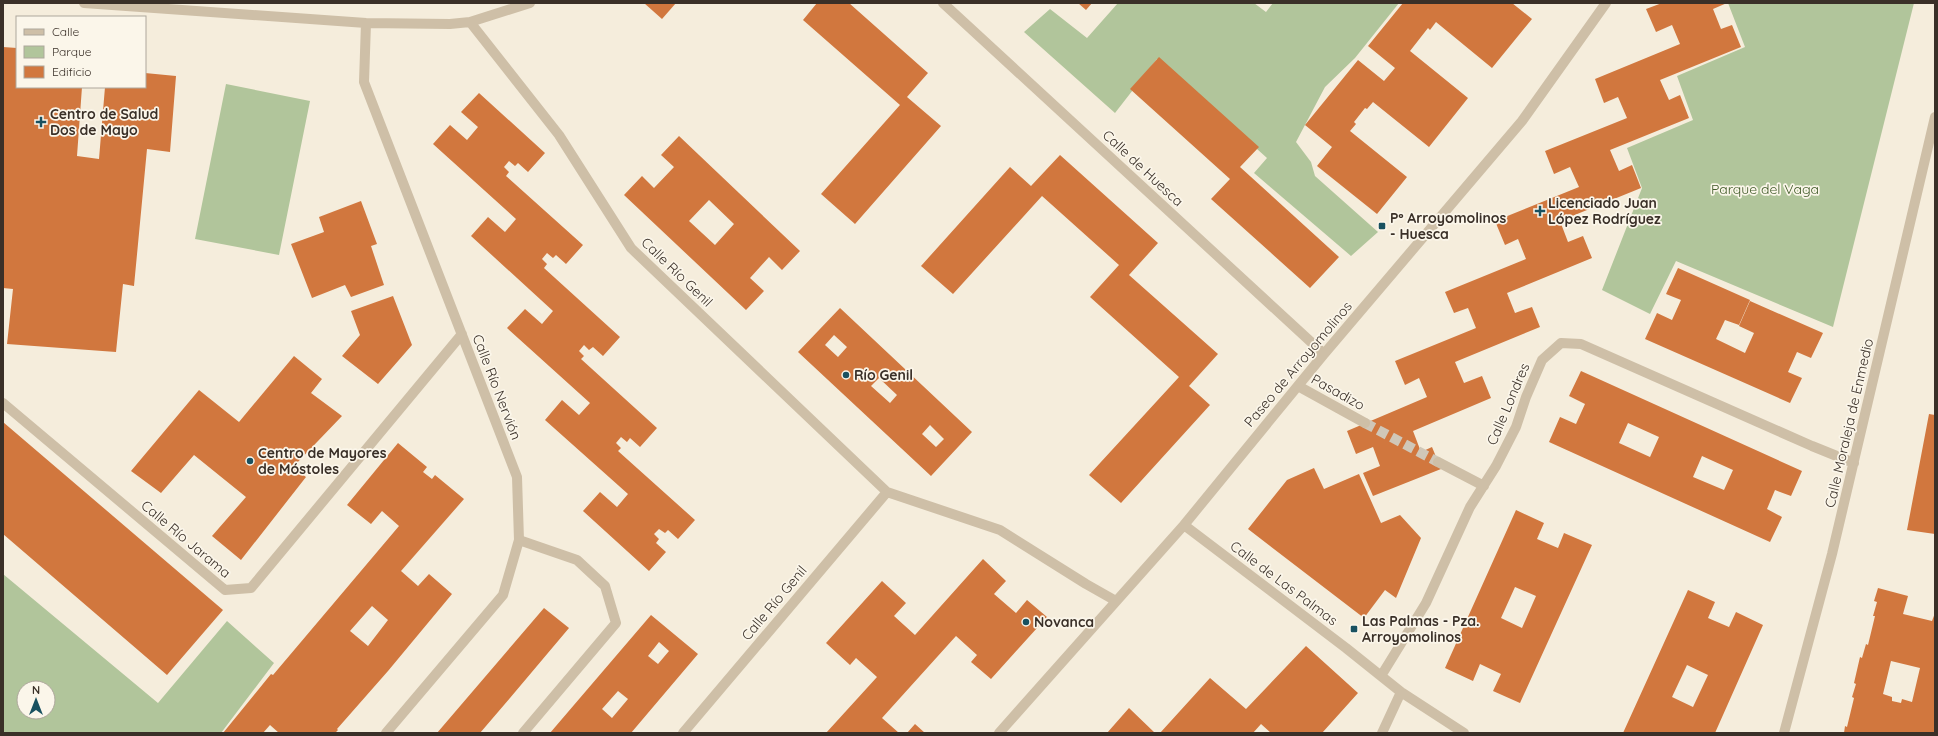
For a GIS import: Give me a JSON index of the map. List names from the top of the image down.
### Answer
{
  "streets": {
    "street": [
      "Calle de Huesca",
      "Calle Río Genil",
      "Paseo de Arroyomolinos",
      "Calle Río Nervión",
      "Pasadizo",
      "Calle Londres",
      "Calle Moraleja de Enmedio",
      "Calle Río Jarama",
      "Calle de Las Palmas"
    ]
  },
  "crossings": [
    ["Calle de Huesca", "Paseo de Arroyomolinos"],
    ["Calle Río Genil", "Paseo de Arroyomolinos"],
    ["Paseo de Arroyomolinos", "Pasadizo"],
    ["Paseo de Arroyomolinos", "Calle de Las Palmas"],
    ["Calle Río Nervión", "Calle Río Jarama"],
    ["Calle Londres", "Calle Moraleja de Enmedio"],
    ["Calle Londres", "Calle de Las Palmas"]
  ],
  "parks": ["Parque del Vaga"],
  "places": {
    "health": ["Centro de Salud Dos de Mayo", "Licenciado Juan López Rodríguez"],
    "transit": ["Pº Arroyomolinos - Huesca", "Las Palmas - Pza. Arroyomolinos"],
    "other": ["Río Genil", "Centro de Mayores de Móstoles", "Novanca"]
  },
  "legend": ["Calle", "Parque", "Edificio"],
  "north": "top"
}
